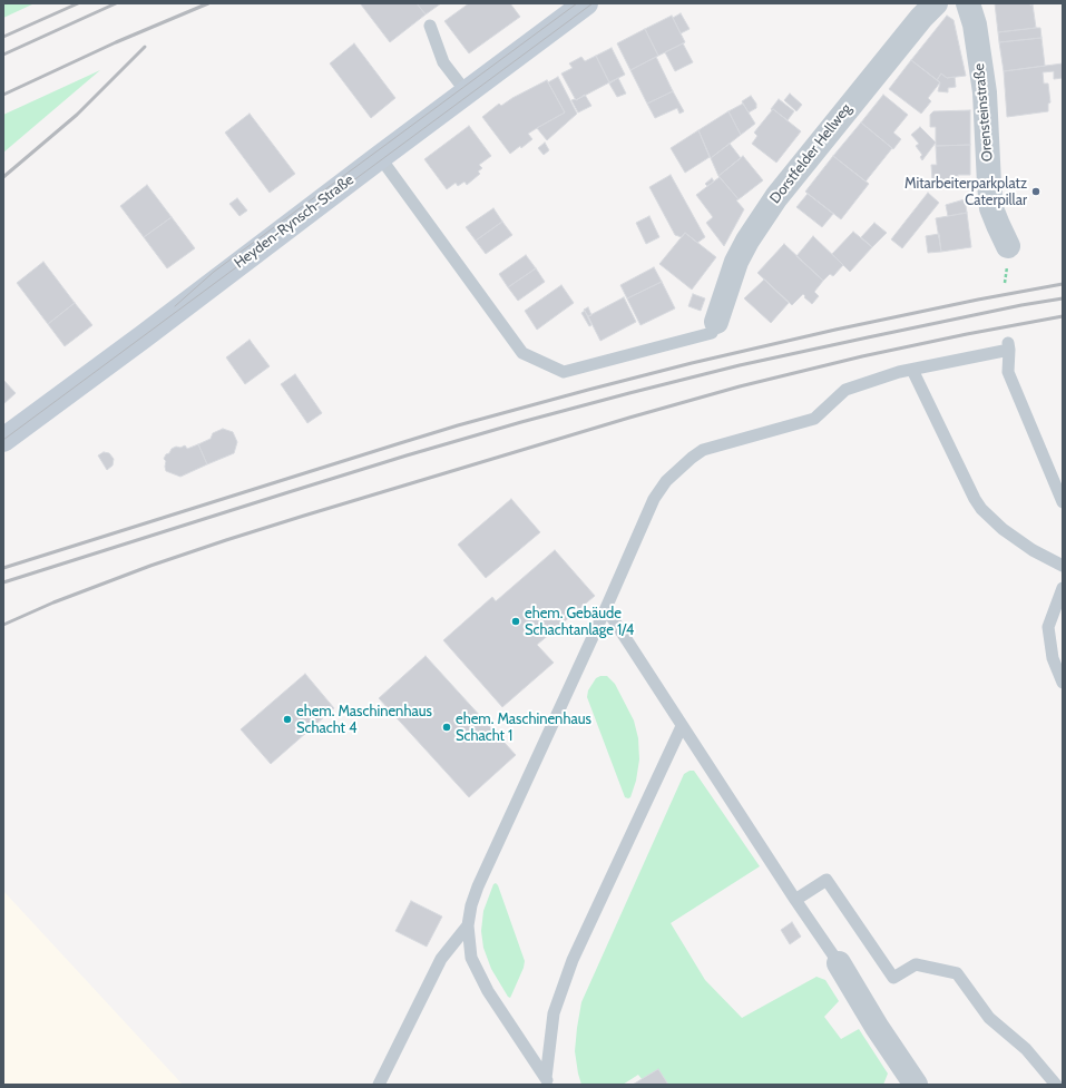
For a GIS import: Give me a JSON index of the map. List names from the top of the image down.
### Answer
{
  "streets": {
    "main road": ["Heyden-Rynsch-Straße"],
    "street": ["Orensteinstraße", "Dorstfelder Hellweg"]
  },
  "places": [
    "Mitarbeiterparkplatz Caterpillar",
    "ehem. Gebäude Schachtanlage 1/4",
    "ehem. Maschinenhaus Schacht 4",
    "ehem. Maschinenhaus Schacht 1"
  ]
}
